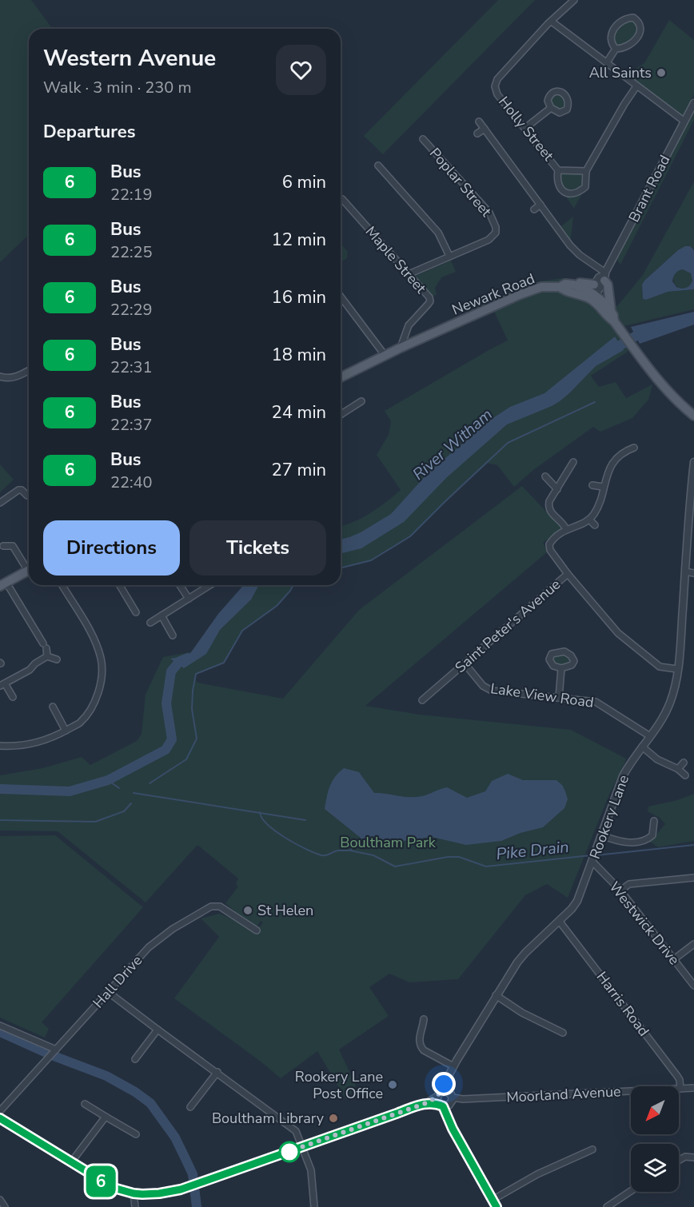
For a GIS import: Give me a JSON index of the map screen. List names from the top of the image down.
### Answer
{
  "streets": {
    "main road": ["Newark Road"],
    "street": [
      "Holly Street",
      "Poplar Street",
      "Brant Road",
      "Maple Street",
      "Saint Peter's Avenue",
      "Lake View Road",
      "Rookery Lane",
      "Westwick Drive",
      "Hall Drive",
      "Harris Road",
      "Moorland Avenue"
    ]
  },
  "crossings": [
    ["Maple Street", "Newark Road"],
    ["Saint Peter's Avenue", "Lake View Road"],
    ["Saint Peter's Avenue", "Rookery Lane"],
    ["Lake View Road", "Rookery Lane"],
    ["Rookery Lane", "Westwick Drive"],
    ["Rookery Lane", "Harris Road"],
    ["Harris Road", "Moorland Avenue"]
  ],
  "water": ["River Witham", "Pike Drain"],
  "parks": ["Boultham Park"],
  "places": [
    "All Saints",
    "St Helen",
    "Rookery Lane Post Office",
    "Boultham Library"
  ],
  "lines": ["bus line 6"],
  "north": "bottom left",
  "page": {
    "on_map": "6",
    "heading": [
      ["Western Avenue", "Walk · 3 min · 230 m"],
      "Departures"
    ],
    "list": [
      {
        "mark": "6",
        "name": "Bus",
        "note": "22:19",
        "value": "6 min"
      },
      {
        "mark": "6",
        "name": "Bus",
        "note": "22:25",
        "value": "12 min"
      },
      {
        "mark": "6",
        "name": "Bus",
        "note": "22:29",
        "value": "16 min"
      },
      {
        "mark": "6",
        "name": "Bus",
        "note": "22:31",
        "value": "18 min"
      },
      {
        "mark": "6",
        "name": "Bus",
        "note": "22:37",
        "value": "24 min"
      },
      {
        "mark": "6",
        "name": "Bus",
        "note": "22:40",
        "value": "27 min"
      }
    ],
    "buttons": ["Directions", "Tickets"]
  }
}
